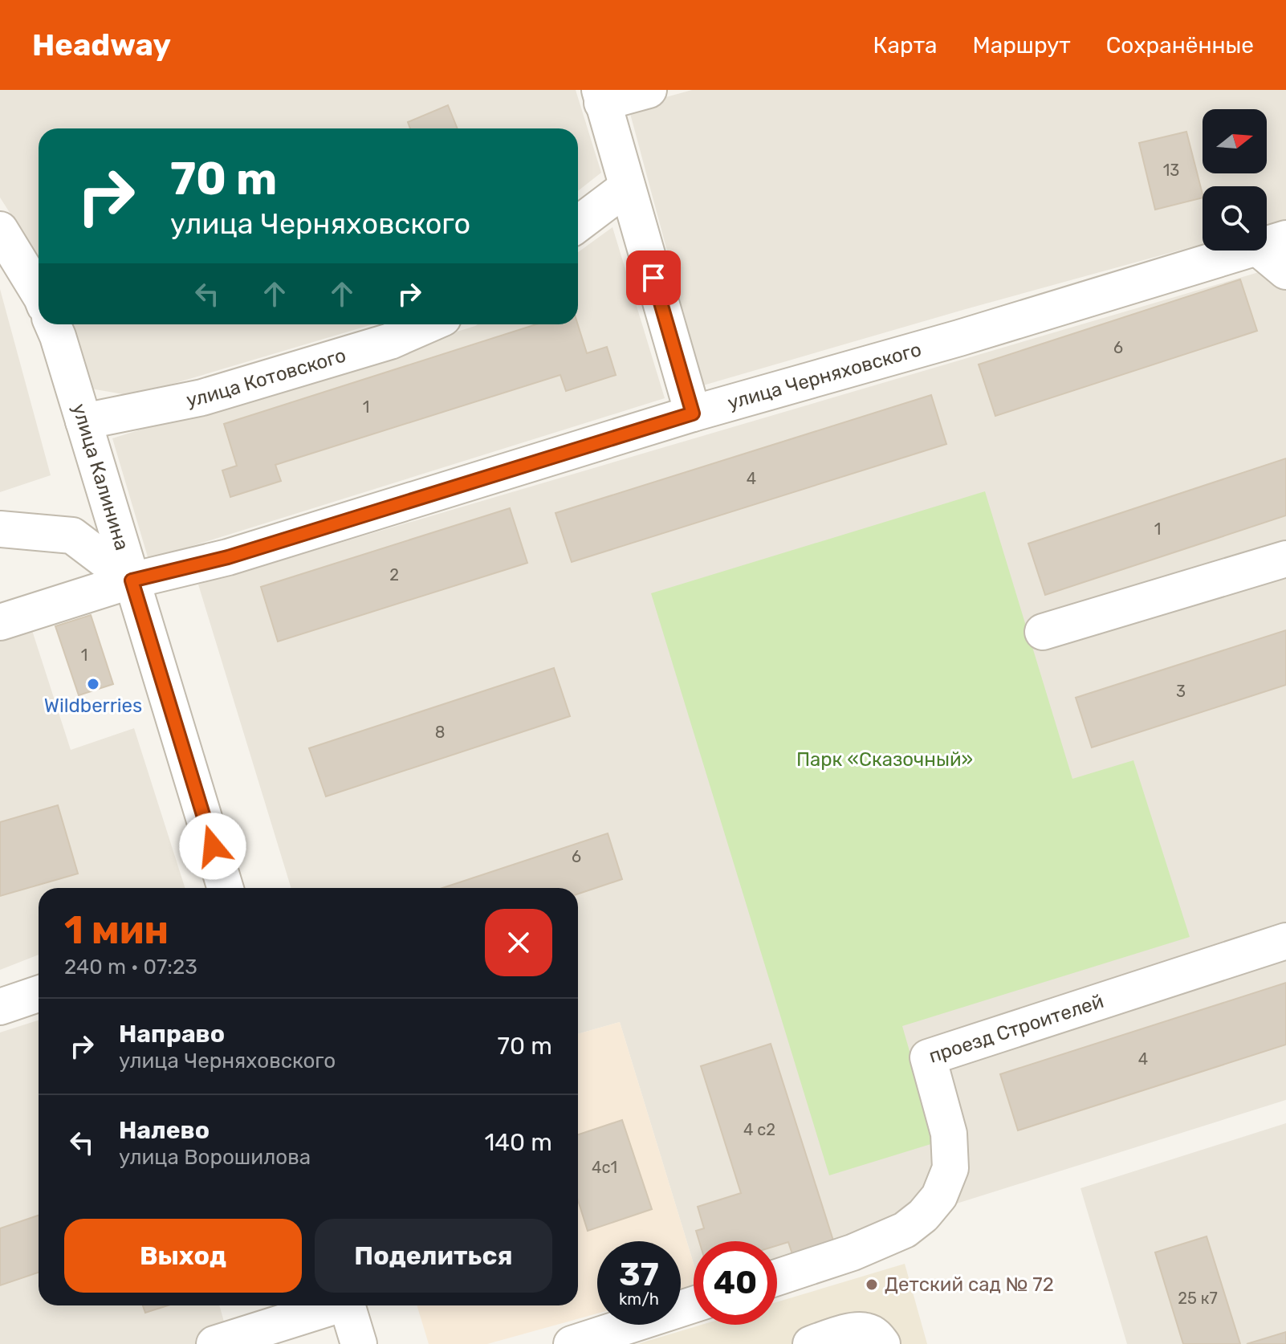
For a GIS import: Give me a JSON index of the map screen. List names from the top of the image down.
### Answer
{
  "streets": {
    "street": [
      "улица Черняховского",
      "улица Котовского",
      "улица Калинина",
      "проезд Строителей"
    ]
  },
  "crossings": [
    ["улица Черняховского", "улица Калинина"],
    ["улица Котовского", "улица Калинина"]
  ],
  "parks": ["Парк «Сказочный»"],
  "places": ["Wildberries", "Детский сад № 72"],
  "house_numbers": [
    "13",
    "6",
    "1",
    "4",
    "1",
    "2",
    "1",
    "3",
    "8",
    "6",
    "4",
    "4 с2",
    "4с1",
    "25 к7"
  ],
  "north": "right",
  "page": {
    "header": "Headway",
    "nav": ["Карта", "Маршрут", "Сохранённые"],
    "turn": ["70 m", "улица Черняховского"],
    "heading": ["1 мин", "240 m · 07:23"],
    "list": [
      {
        "name": "Направо",
        "note": "улица Черняховского",
        "value": "70 m"
      },
      {
        "name": "Налево",
        "note": "улица Ворошилова",
        "value": "140 m"
      }
    ],
    "buttons": ["Выход", "Поделиться"],
    "speed": "37 km/h",
    "limit": "40"
  }
}
